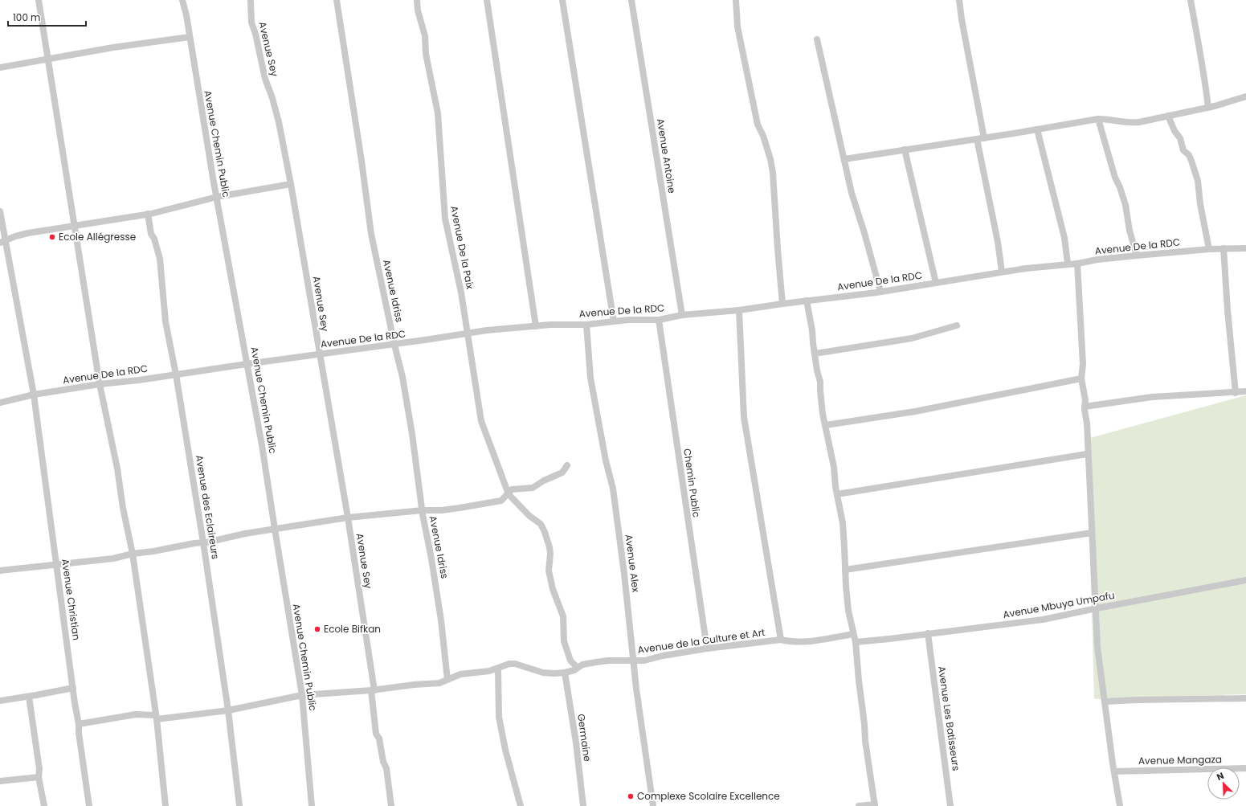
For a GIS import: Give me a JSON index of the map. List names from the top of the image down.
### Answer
{
  "streets": {
    "street": [
      "Avenue Sey",
      "Avenue Chemin Public",
      "Avenue Antoine",
      "Avenue De la RDC",
      "Avenue De la Paix",
      "Avenue Idriss",
      "Chemin Public",
      "Avenue des Eclaireurs",
      "Avenue Alex",
      "Avenue Christian",
      "Avenue Mbuya Umpafu",
      "Avenue de la Culture et Art",
      "Avenue Les Batisseurs",
      "Germaine",
      "Avenue Mangaza"
    ]
  },
  "crossings": [
    ["Avenue Sey", "Avenue De la RDC"],
    ["Avenue Sey", "Avenue de la Culture et Art"],
    ["Avenue Chemin Public", "Avenue De la RDC"],
    ["Avenue Chemin Public", "Avenue de la Culture et Art"],
    ["Avenue Antoine", "Avenue De la RDC"],
    ["Avenue De la RDC", "Avenue De la Paix"],
    ["Avenue De la RDC", "Avenue Idriss"],
    ["Avenue De la RDC", "Chemin Public"],
    ["Avenue De la RDC", "Avenue des Eclaireurs"],
    ["Avenue De la RDC", "Avenue Alex"],
    ["Avenue De la RDC", "Avenue Christian"],
    ["Avenue Idriss", "Avenue de la Culture et Art"],
    ["Chemin Public", "Avenue de la Culture et Art"],
    ["Avenue des Eclaireurs", "Avenue de la Culture et Art"],
    ["Avenue Alex", "Avenue de la Culture et Art"],
    ["Avenue Christian", "Avenue de la Culture et Art"],
    ["Avenue Mbuya Umpafu", "Avenue Les Batisseurs"],
    ["Avenue de la Culture et Art", "Germaine"]
  ],
  "places": ["Ecole Allégresse", "Ecole Bifkan", "Complexe Scolaire Excellence"],
  "scale_bar": "100 m",
  "north": "top left"
}
